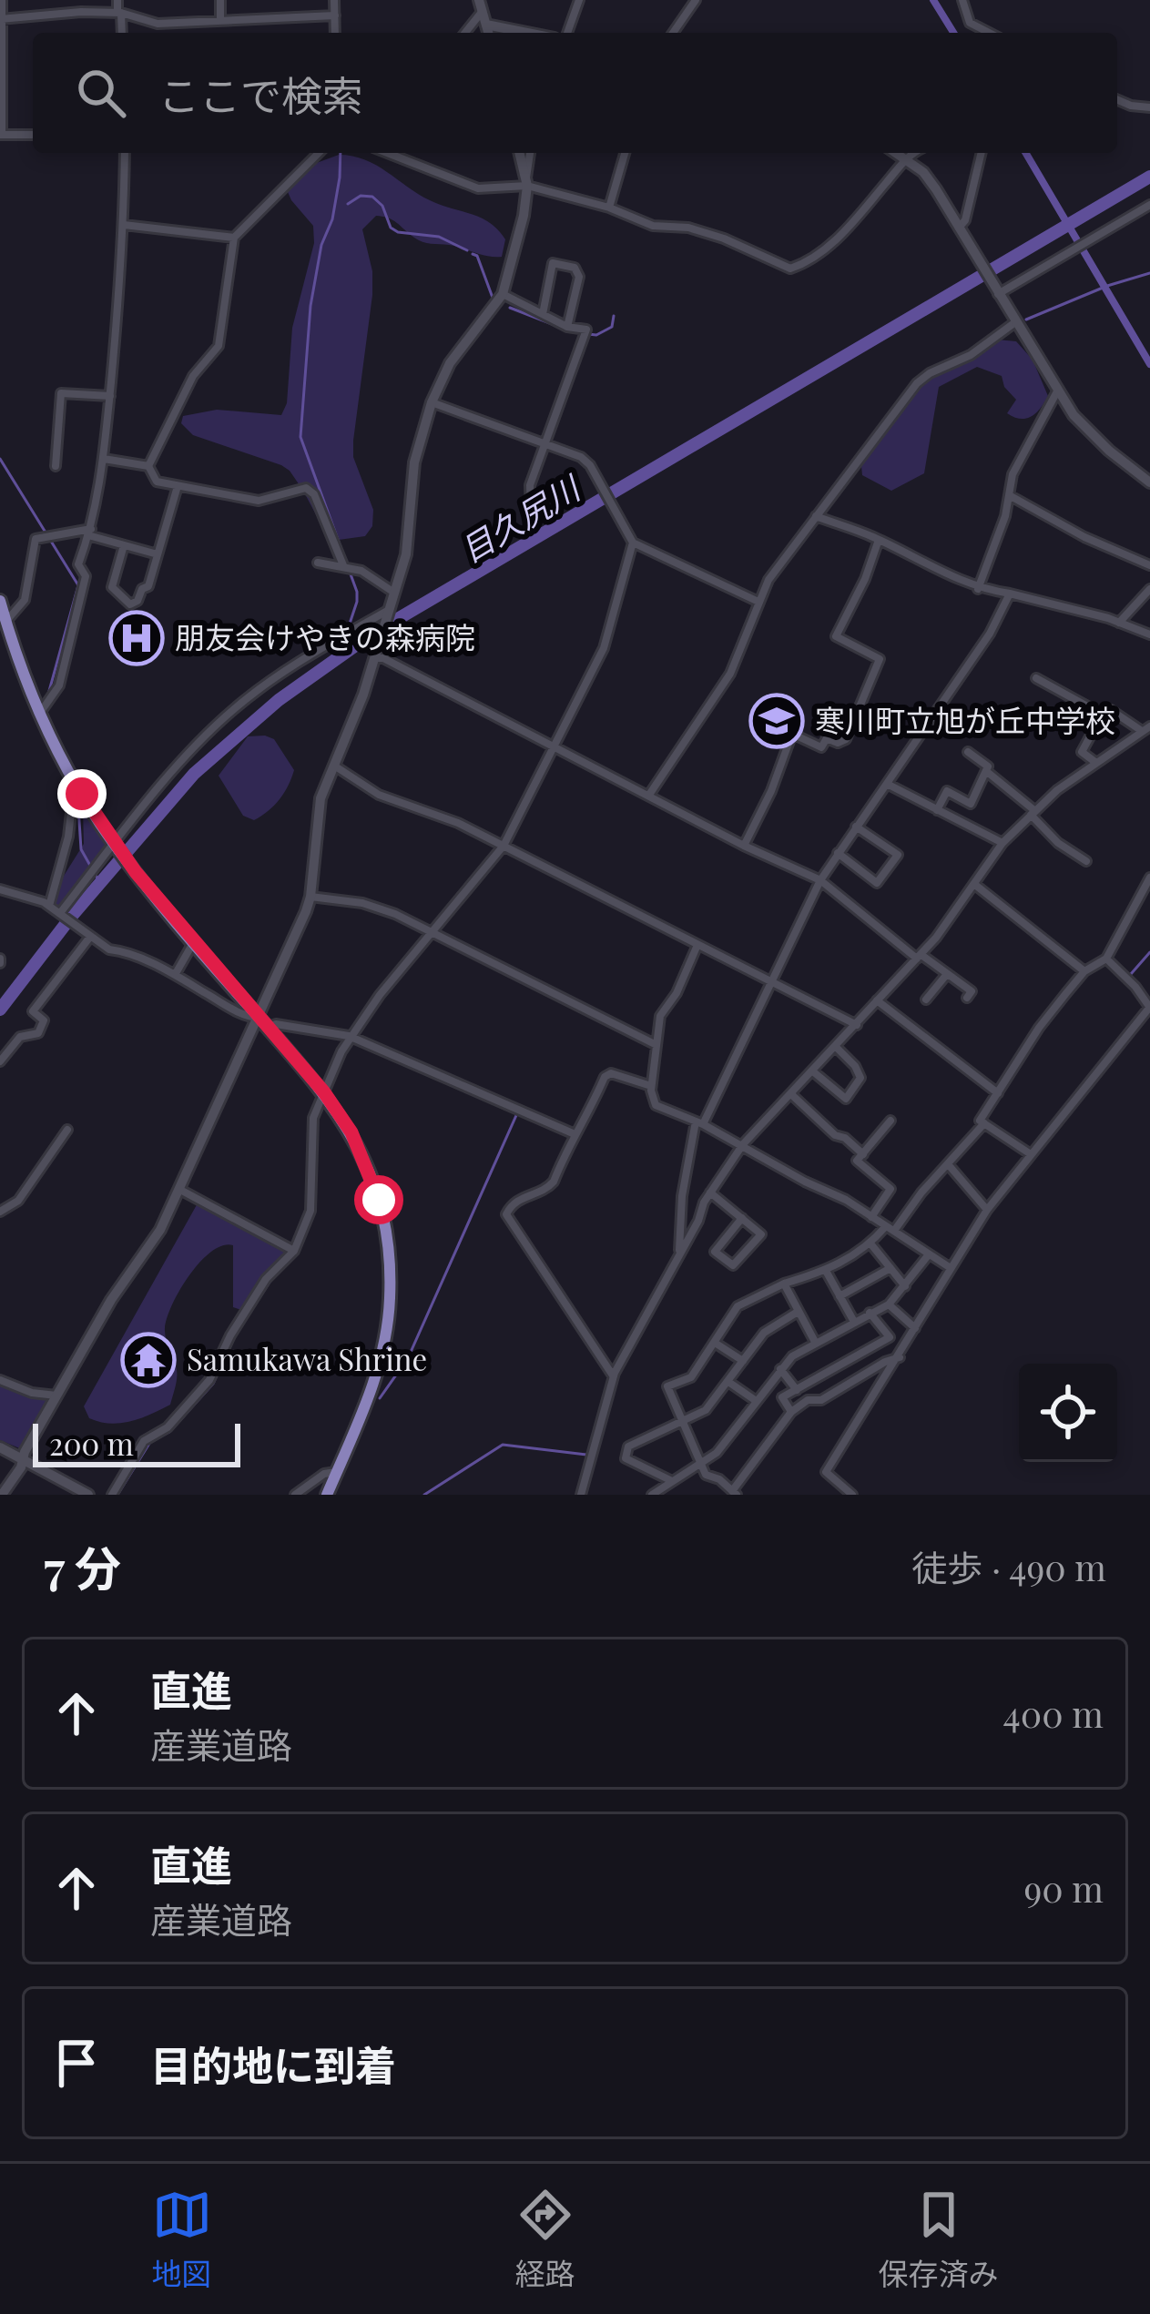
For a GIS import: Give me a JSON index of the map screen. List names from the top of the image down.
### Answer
{
  "water": ["目久尻川"],
  "places": {
    "hospital": ["朋友会けやきの森病院"],
    "school or university": ["寒川町立旭が丘中学校"],
    "temple": ["Samukawa Shrine"]
  },
  "scale_bar": "200 m",
  "page": {
    "search": "ここで検索",
    "scale": "200 m",
    "heading": ["7 分", "徒歩 · 490 m"],
    "list": [
      ["直進", "産業道路", "400 m"],
      ["直進", "産業道路", "90 m"],
      "目的地に到着"
    ],
    "nav": ["地図", "経路", "保存済み"]
  }
}
